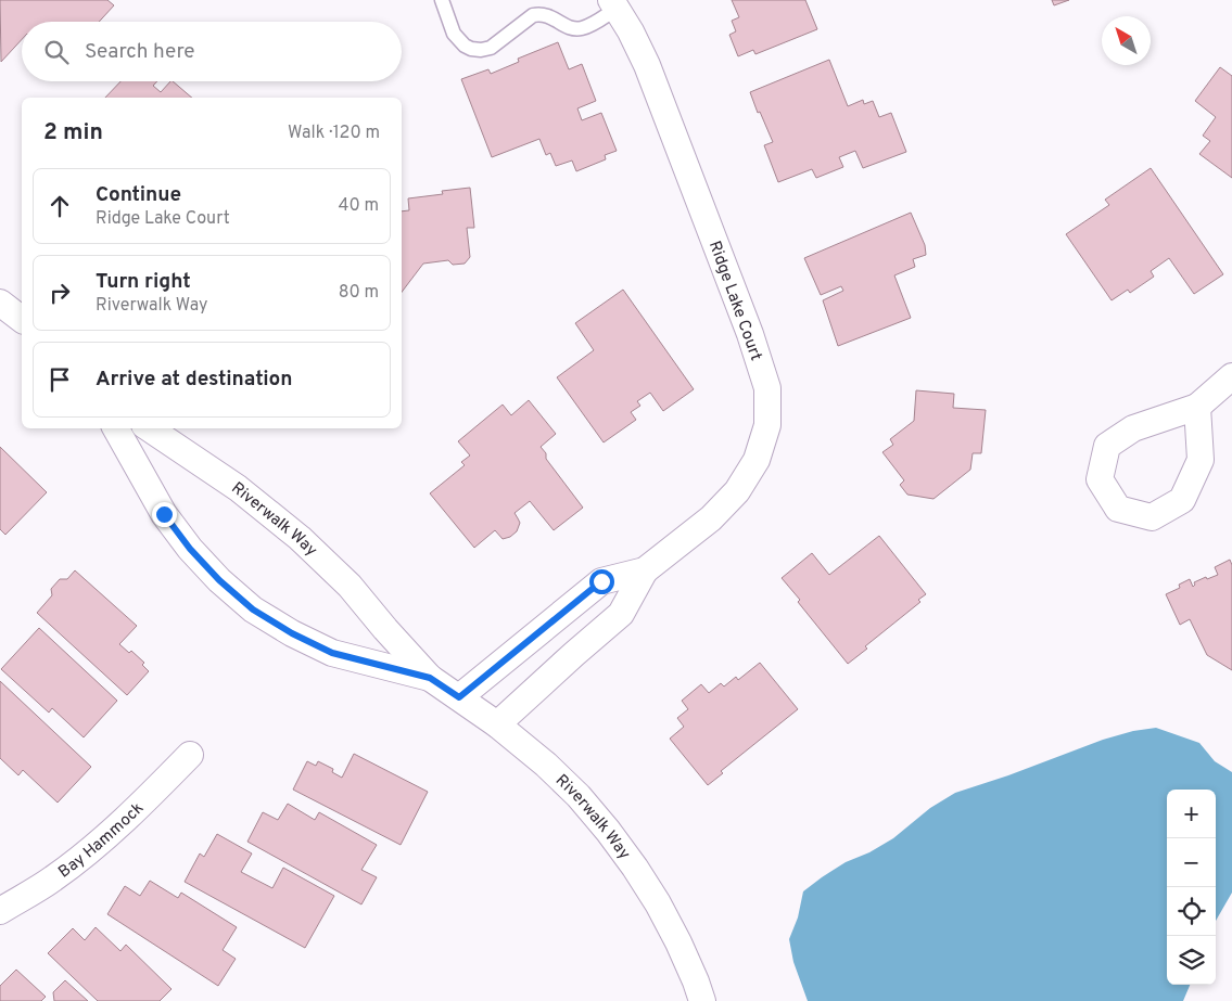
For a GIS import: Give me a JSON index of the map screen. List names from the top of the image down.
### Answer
{
  "streets": {
    "street": ["Ridge Lake Court", "Riverwalk Way", "Bay Hammock"]
  },
  "crossings": [
    ["Ridge Lake Court", "Riverwalk Way"]
  ],
  "north": "top left",
  "page": {
    "search": "Search here",
    "heading": ["2 min", "Walk · 120 m"],
    "list": [
      ["Continue", "Ridge Lake Court", "40 m"],
      ["Turn right", "Riverwalk Way", "80 m"],
      "Arrive at destination"
    ],
    "map_buttons": ["+", "−"]
  }
}
